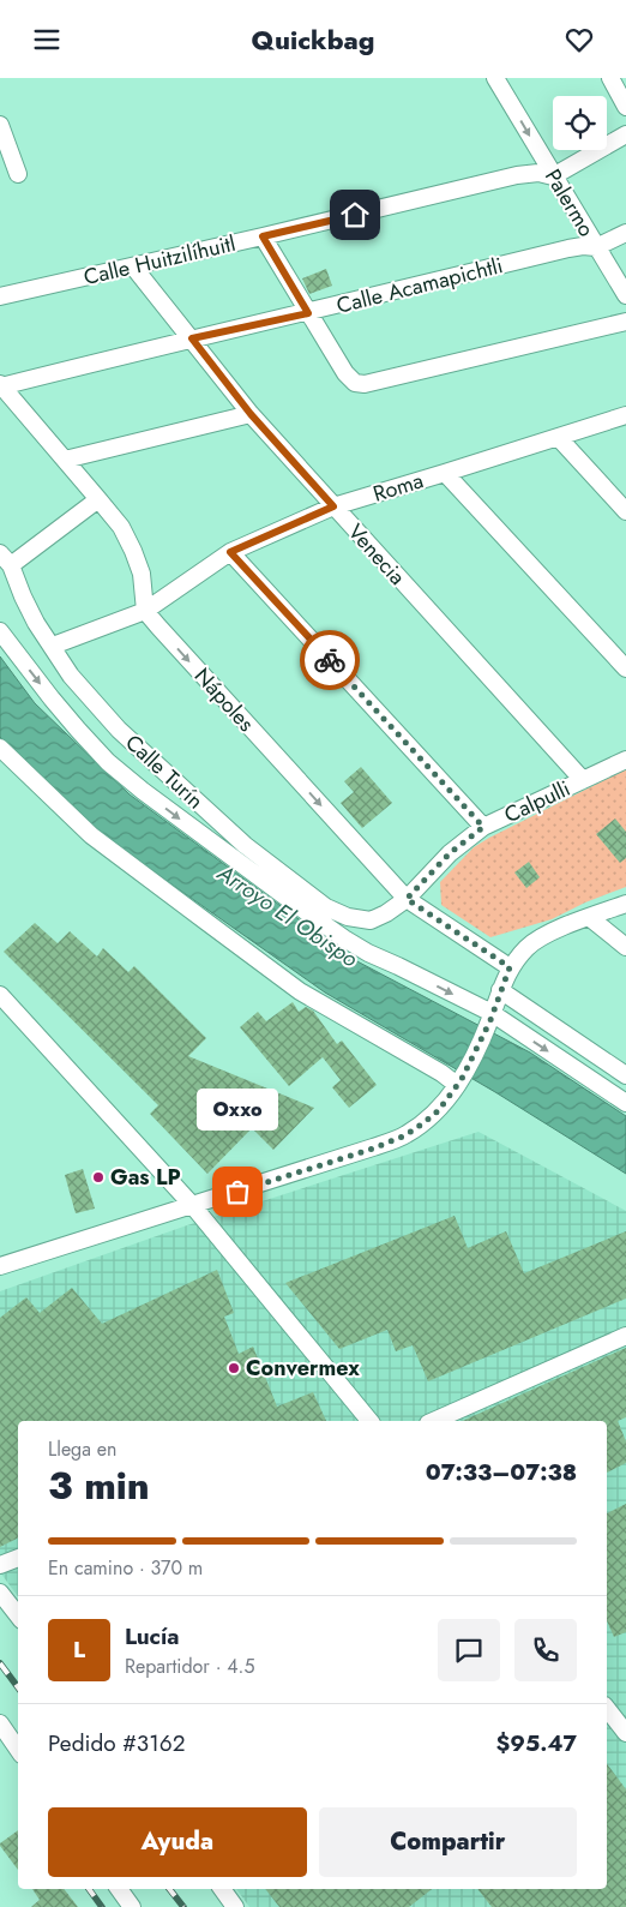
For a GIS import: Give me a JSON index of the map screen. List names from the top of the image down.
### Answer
{
  "streets": {
    "street": [
      "Palermo",
      "Calle Huitzilíhuitl",
      "Calle Acamapichtli",
      "Roma",
      "Venecia",
      "Nápoles",
      "Calle Turín",
      "Calpulli"
    ]
  },
  "crossings": [
    ["Palermo", "Calle Huitzilíhuitl"],
    ["Palermo", "Calle Acamapichtli"],
    ["Calle Huitzilíhuitl", "Venecia"],
    ["Calle Acamapichtli", "Venecia"],
    ["Roma", "Venecia"],
    ["Roma", "Nápoles"],
    ["Roma", "Calle Turín"],
    ["Venecia", "Calpulli"],
    ["Nápoles", "Calpulli"],
    ["Calle Turín", "Calpulli"]
  ],
  "one_way": ["Palermo"],
  "water": ["Arroyo El Obispo"],
  "places": ["Gas LP", "Oxxo", "Convermex"],
  "page": {
    "header": "Quickbag",
    "bubble": "Oxxo",
    "heading": ["3 min", "Llega en", "07:33–07:38"],
    "panel": [
      "Lucía",
      "Repartidor · 4.5",
      "Pedido #3162",
      "$95.47"
    ],
    "bar": "En camino · 370 m",
    "round": "L",
    "buttons": ["Ayuda", "Compartir"]
  }
}
